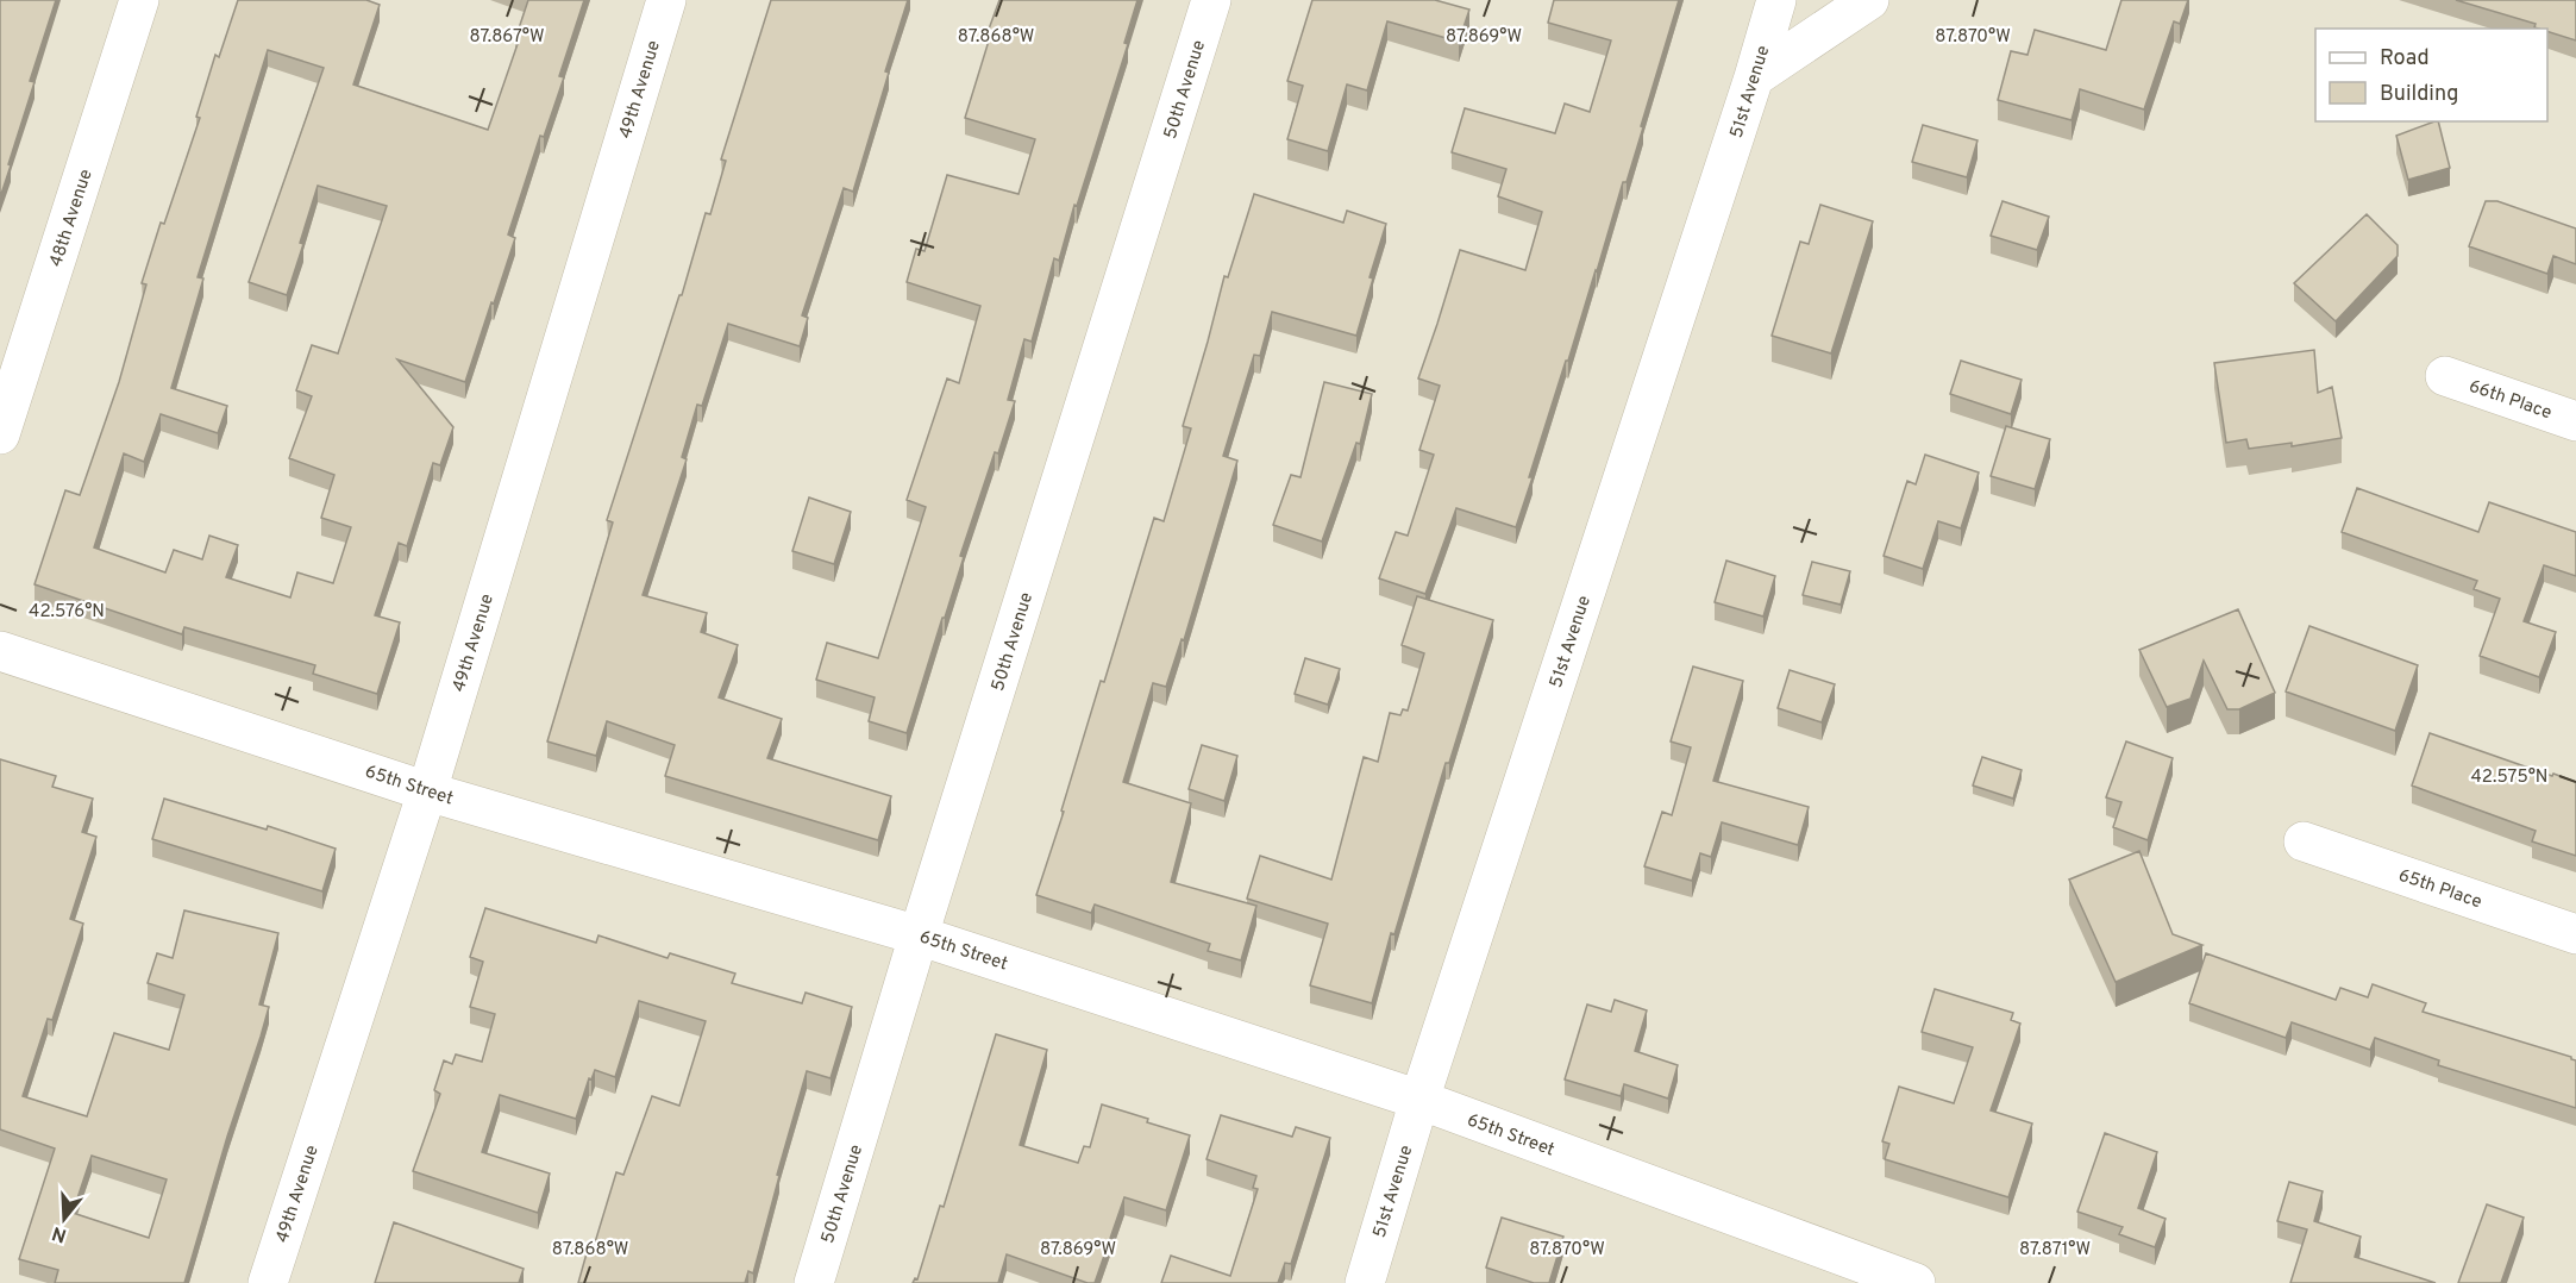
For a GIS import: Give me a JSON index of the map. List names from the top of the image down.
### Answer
{
  "streets": {
    "street": [
      "49th Avenue",
      "50th Avenue",
      "51st Avenue",
      "48th Avenue",
      "66th Place",
      "65th Street",
      "65th Place"
    ]
  },
  "crossings": [
    ["49th Avenue", "65th Street"],
    ["50th Avenue", "65th Street"],
    ["51st Avenue", "65th Street"]
  ],
  "legend": ["Road", "Building"],
  "north": "bottom",
  "coordinates": [
    "87.867°W",
    "87.868°W",
    "87.869°W",
    "87.870°W",
    "42.576°N",
    "42.575°N",
    "87.871°W"
  ]
}
